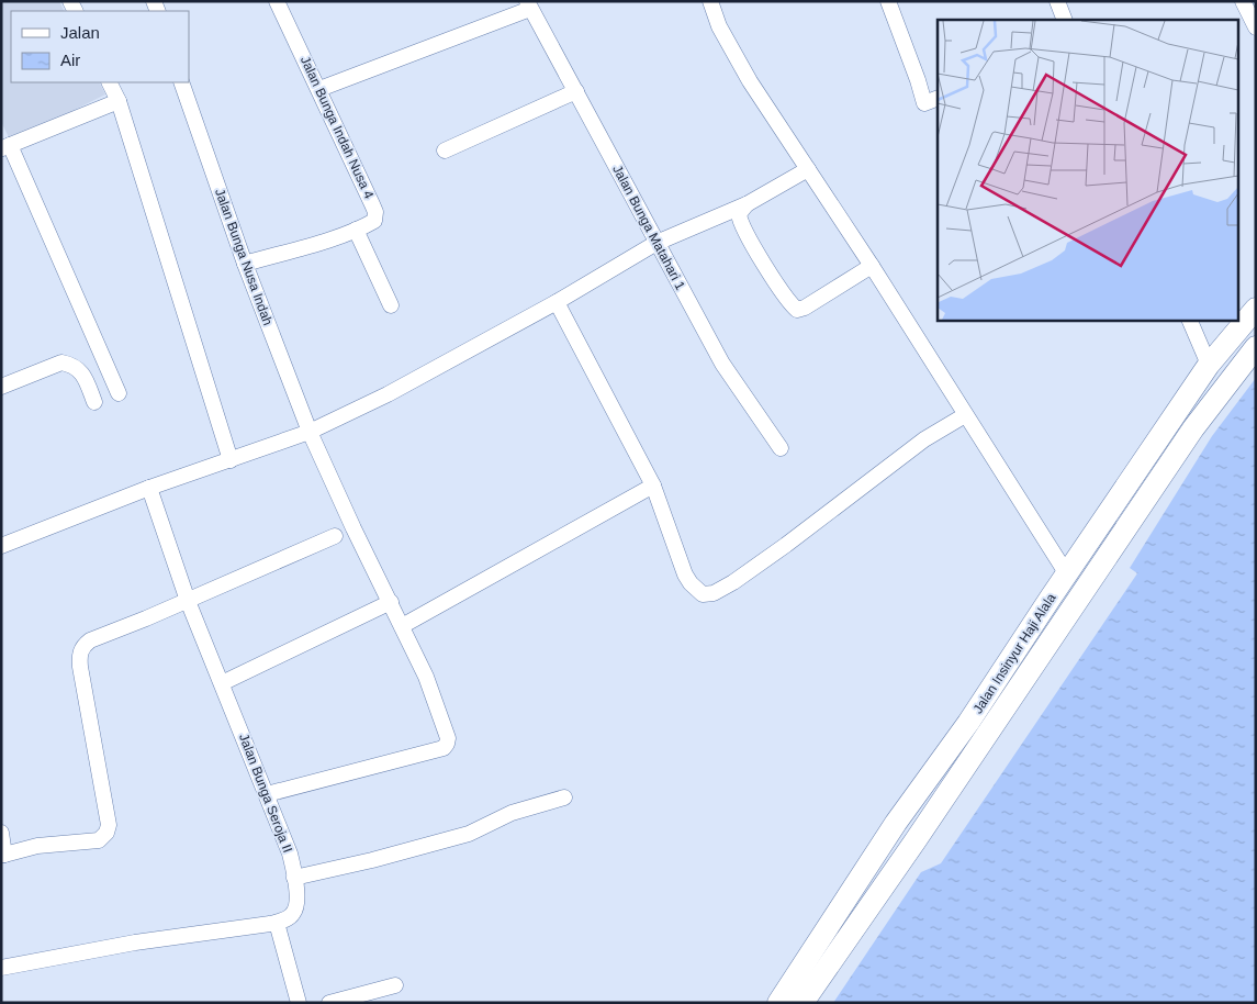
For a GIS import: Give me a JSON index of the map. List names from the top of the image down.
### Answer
{
  "streets": {
    "main road": ["Jalan Insinyur Haji Alala"],
    "street": [
      "Jalan Bunga Indah Nusa 4",
      "Jalan Bunga Matahari 1",
      "Jalan Bunga Nusa Indah",
      "Jalan Bunga Seroja II"
    ]
  },
  "crossings": [
    ["Jalan Bunga Indah Nusa 4", "Jalan Bunga Nusa Indah"],
    ["Jalan Bunga Nusa Indah", "Jalan Bunga Seroja II"]
  ],
  "legend": ["Jalan", "Air"]
}
